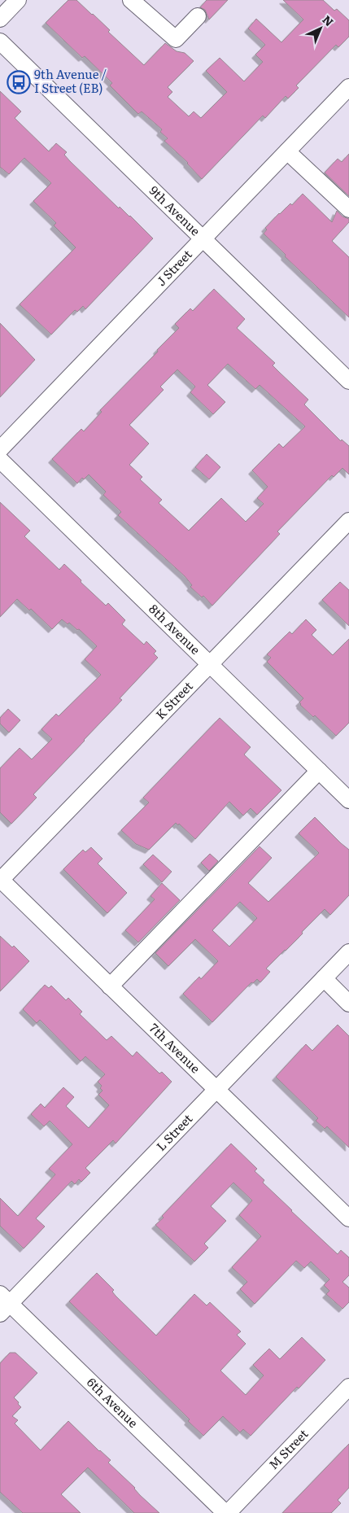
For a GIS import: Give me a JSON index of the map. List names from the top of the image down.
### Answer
{
  "streets": {
    "street": [
      "9th Avenue",
      "J Street",
      "8th Avenue",
      "K Street",
      "7th Avenue",
      "L Street",
      "6th Avenue",
      "M Street"
    ]
  },
  "crossings": [
    ["9th Avenue", "J Street"],
    ["8th Avenue", "K Street"],
    ["K Street", "7th Avenue"],
    ["7th Avenue", "L Street"],
    ["L Street", "6th Avenue"],
    ["6th Avenue", "M Street"]
  ],
  "places": {
    "bus stop": ["9th Avenue / I Street (EB)"]
  },
  "north": "top right"
}
